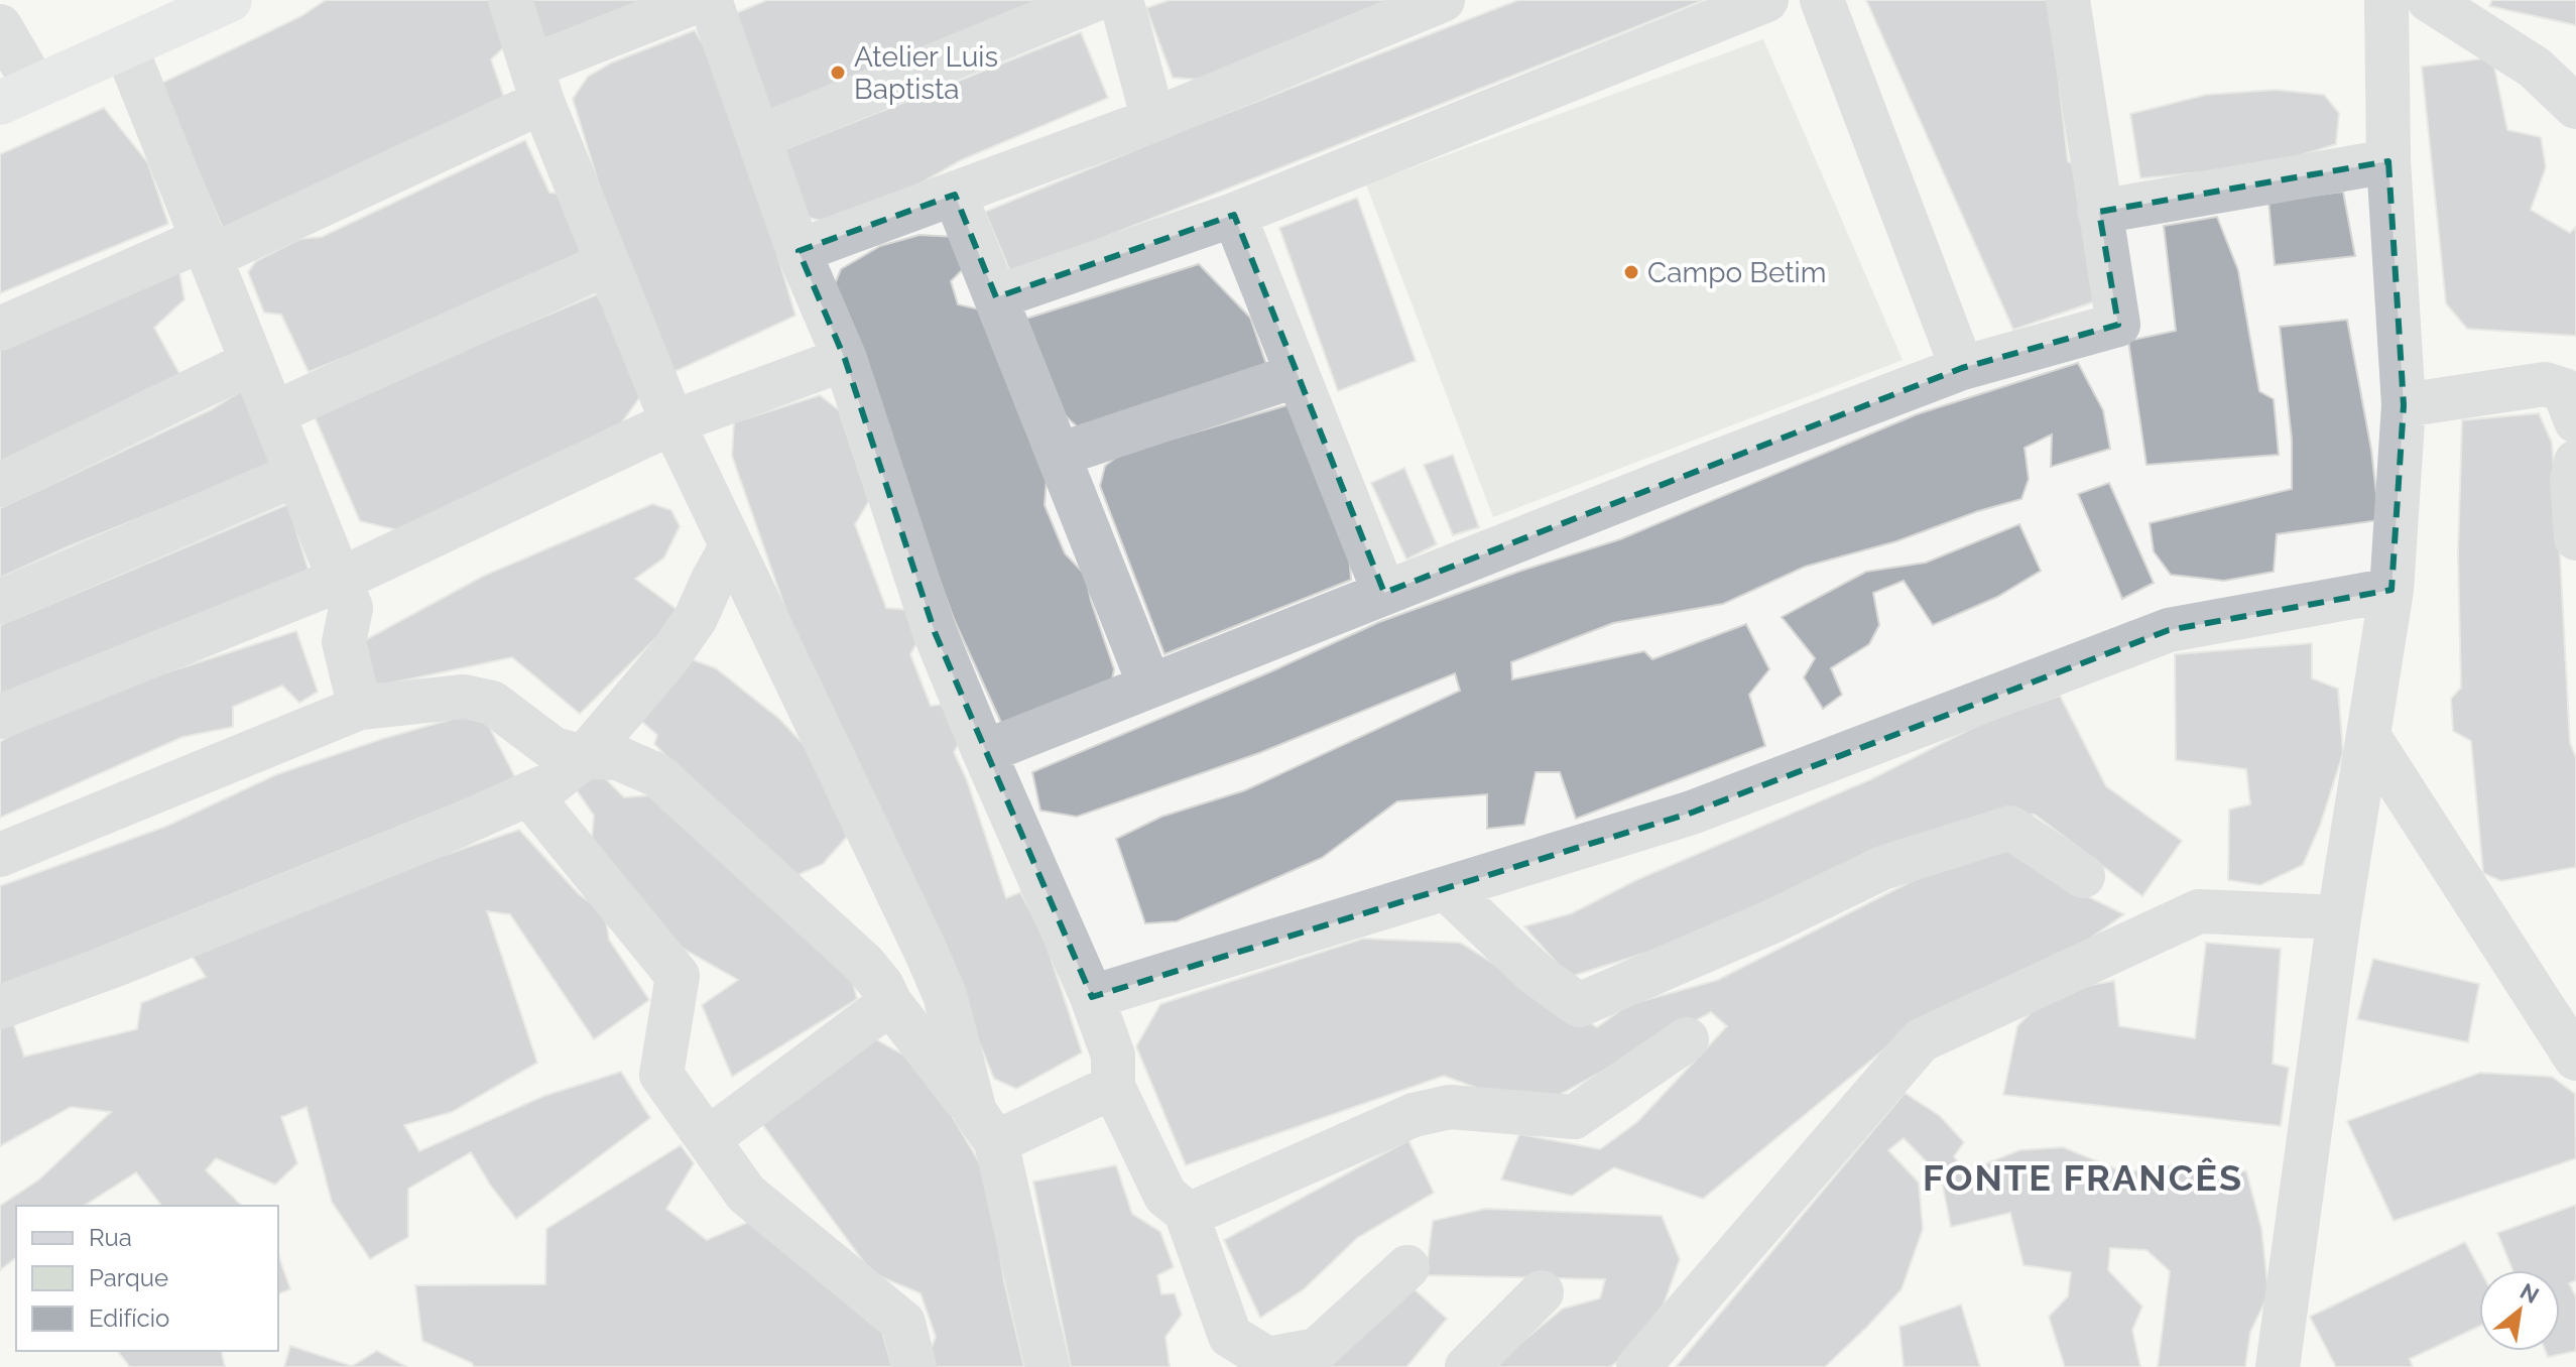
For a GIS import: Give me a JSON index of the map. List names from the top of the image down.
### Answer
{
  "districts": ["FONTE FRANCÊS"],
  "places": ["Atelier Luis Baptista", "Campo Betim"],
  "legend": ["Rua", "Parque", "Edifício"],
  "north": "top right"
}
